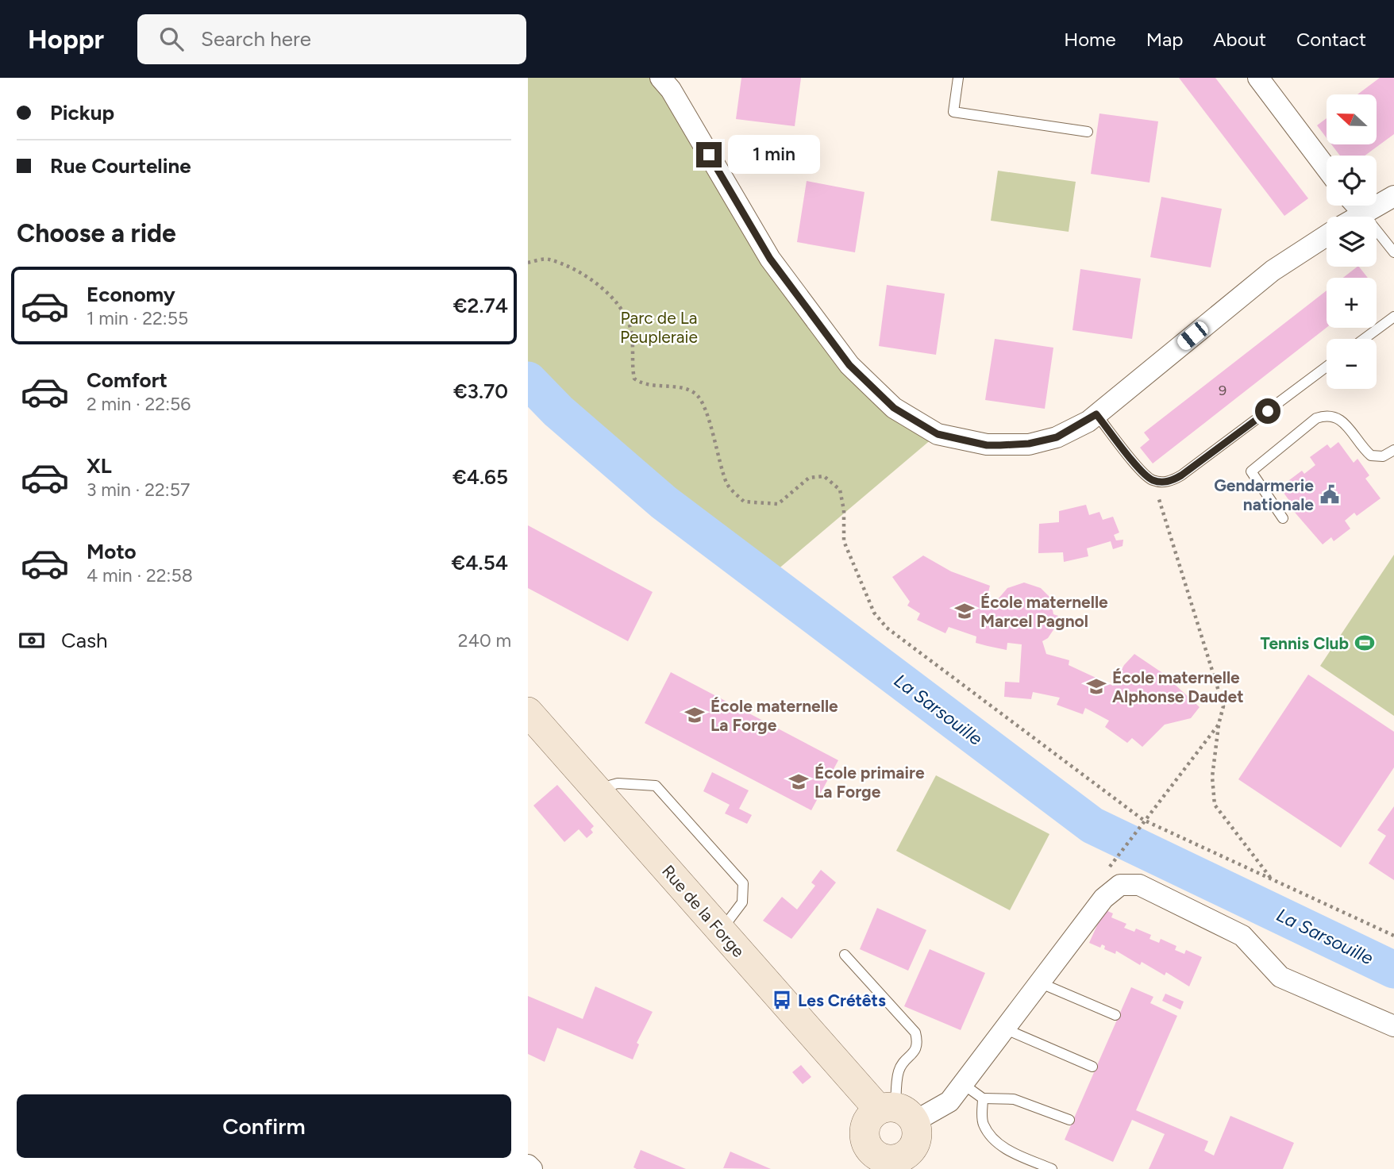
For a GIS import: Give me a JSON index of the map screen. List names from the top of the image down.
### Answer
{
  "streets": {
    "main road": ["Rue de la Forge"]
  },
  "water": ["La Sarsouille"],
  "parks": ["Parc de La Peupleraie"],
  "places": {
    "public building": ["Gendarmerie nationale"],
    "school or university": [
      "École maternelle Marcel Pagnol",
      "École maternelle Alphonse Daudet",
      "École maternelle La Forge",
      "École primaire La Forge"
    ],
    "sports": ["Tennis Club"],
    "bus stop": ["Les Crétêts"]
  },
  "house_numbers": ["9"],
  "north": "left",
  "page": {
    "header": "Hoppr",
    "search": "Search here",
    "nav": [
      "Home",
      "Map",
      "About",
      "Contact"
    ],
    "banner": ["Pickup", "Rue Courteline"],
    "map_buttons": ["+", "−"],
    "bubble": "1 min",
    "heading": "Choose a ride",
    "list": [
      {
        "name": "Economy",
        "note": "1 min · 22:55",
        "value": "€2.74"
      },
      {
        "name": "Comfort",
        "note": "2 min · 22:56",
        "value": "€3.70"
      },
      {
        "name": "XL",
        "note": "3 min · 22:57",
        "value": "€4.65"
      },
      {
        "name": "Moto",
        "note": "4 min · 22:58",
        "value": "€4.54"
      }
    ],
    "pay": ["Cash", "240 m"],
    "buttons": "Confirm"
  }
}
